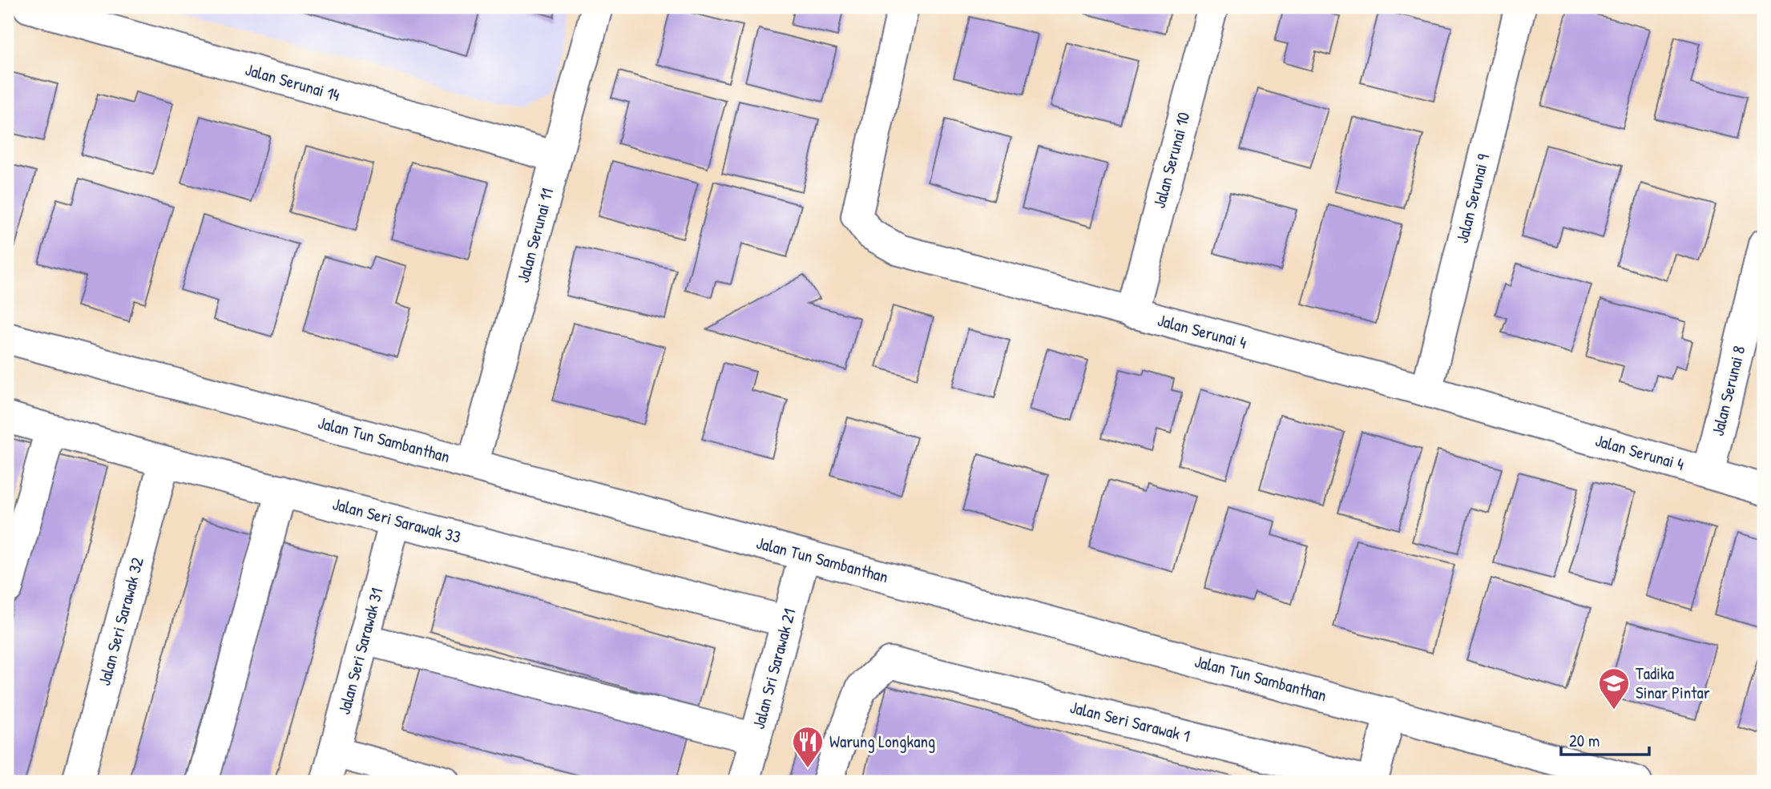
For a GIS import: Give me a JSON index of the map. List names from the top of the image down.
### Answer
{
  "streets": {
    "street": [
      "Jalan Serunai 14",
      "Jalan Serunai 10",
      "Jalan Serunai 9",
      "Jalan Serunai 11",
      "Jalan Serunai 4",
      "Jalan Serunai 8",
      "Jalan Tun Sambanthan",
      "Jalan Seri Sarawak 33",
      "Jalan Seri Sarawak 32",
      "Jalan Seri Sarawak 31",
      "Jalan Sri Sarawak 21",
      "Jalan Seri Sarawak 1"
    ]
  },
  "crossings": [
    ["Jalan Serunai 14", "Jalan Serunai 11"],
    ["Jalan Serunai 10", "Jalan Serunai 4"],
    ["Jalan Serunai 9", "Jalan Serunai 4"],
    ["Jalan Serunai 11", "Jalan Tun Sambanthan"],
    ["Jalan Serunai 4", "Jalan Serunai 8"],
    ["Jalan Tun Sambanthan", "Jalan Sri Sarawak 21"],
    ["Jalan Seri Sarawak 33", "Jalan Seri Sarawak 32"],
    ["Jalan Seri Sarawak 33", "Jalan Seri Sarawak 31"],
    ["Jalan Seri Sarawak 33", "Jalan Sri Sarawak 21"]
  ],
  "places": {
    "school or university": ["Tadika Sinar Pintar"],
    "restaurant": ["Warung Longkang"]
  },
  "scale_bar": "20 m"
}
